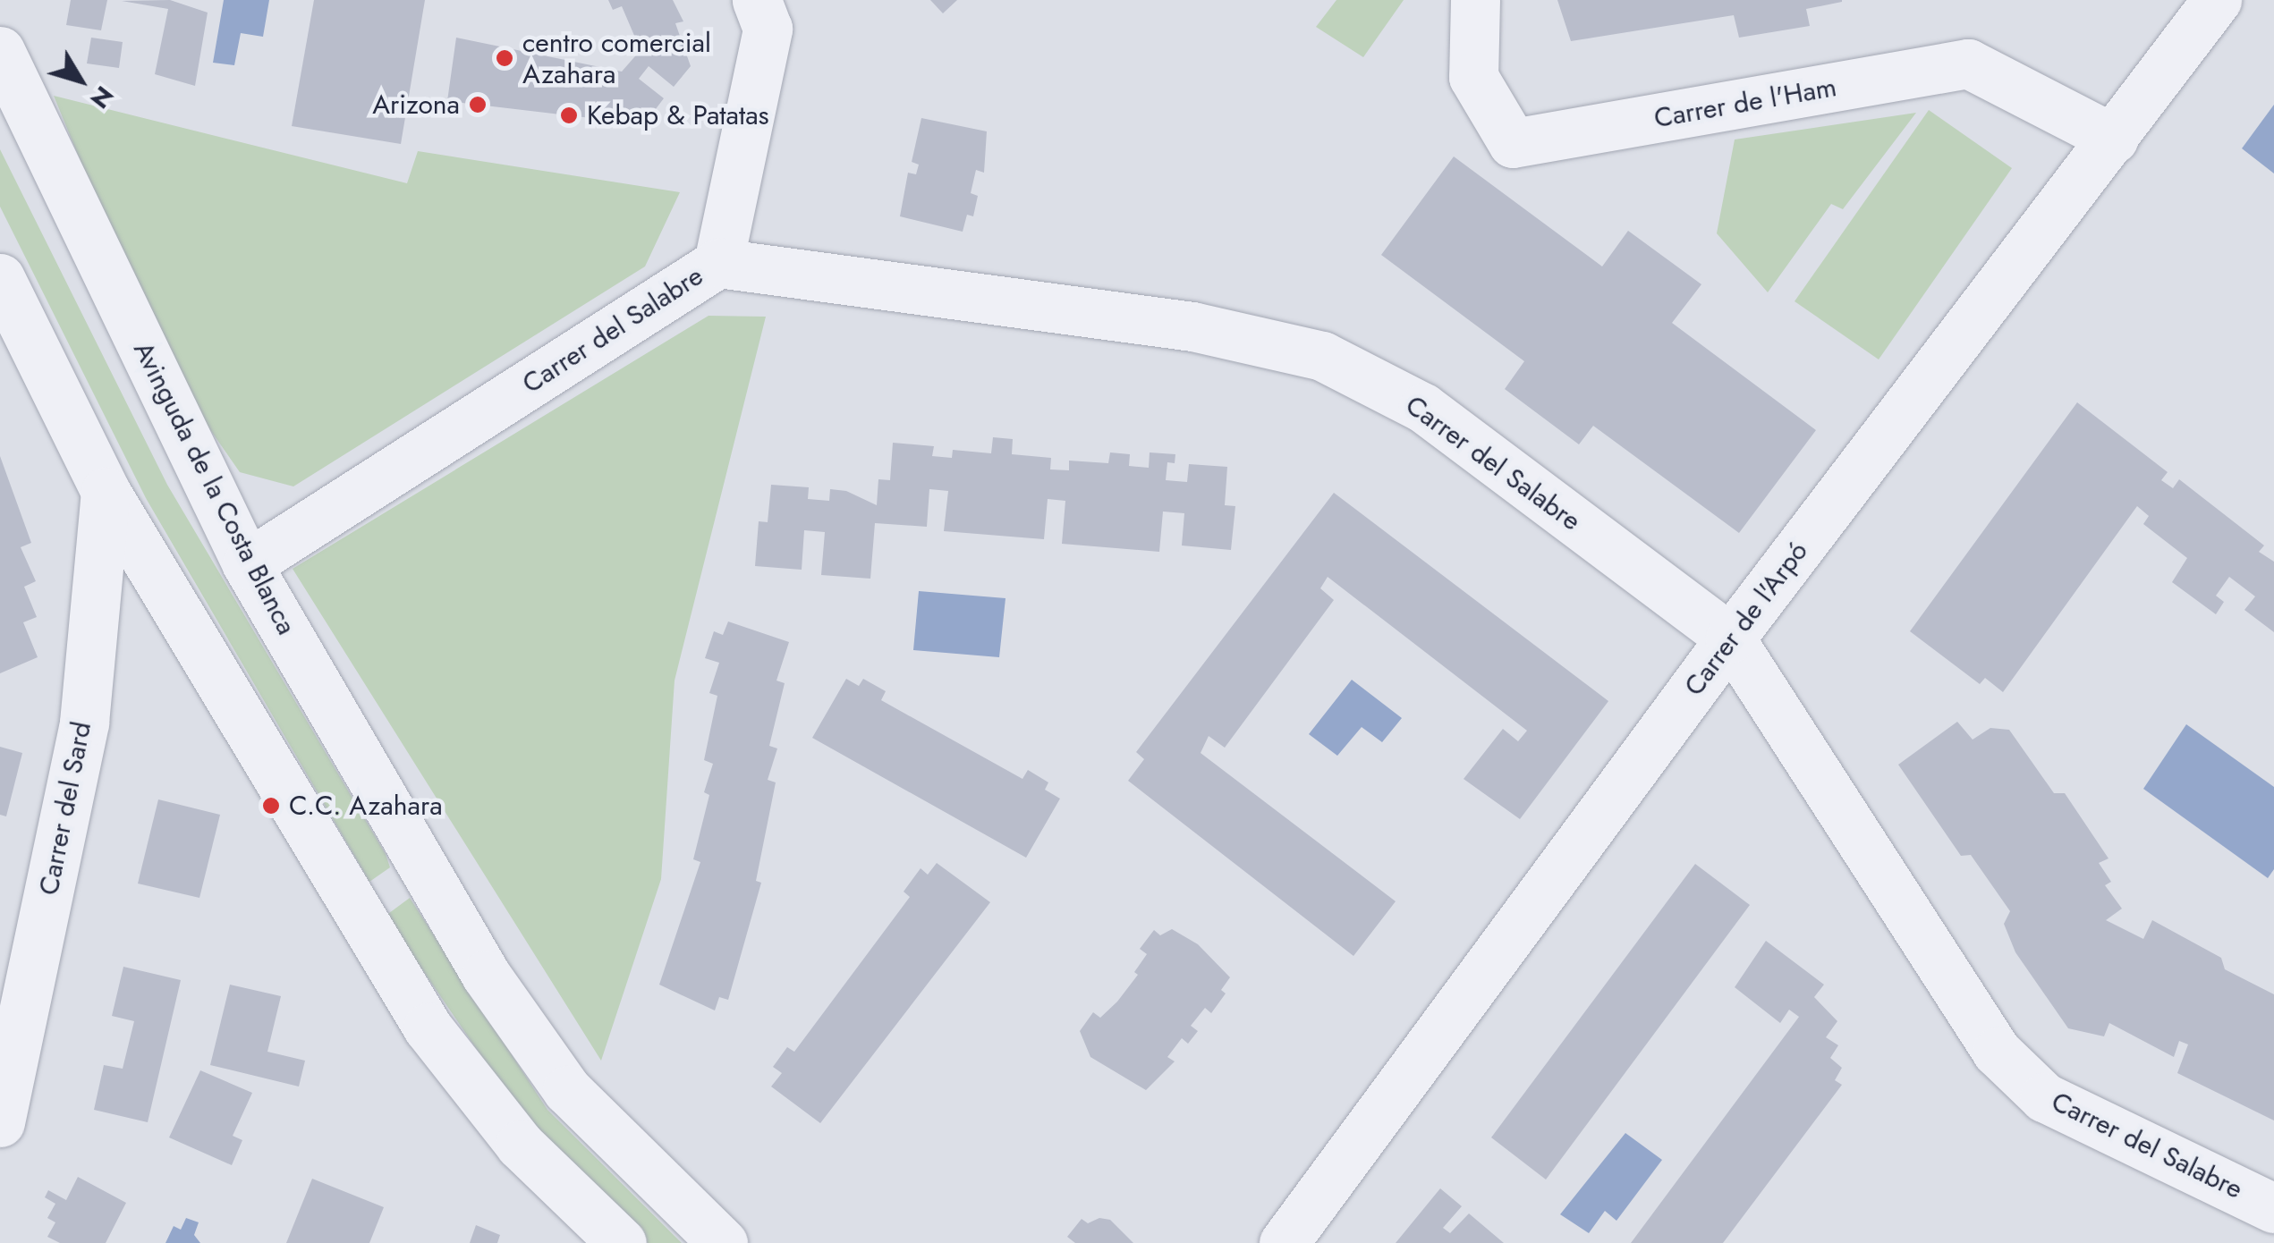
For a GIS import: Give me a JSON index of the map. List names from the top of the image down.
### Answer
{
  "streets": {
    "street": [
      "Carrer de l'Ham",
      "Carrer del Salabre",
      "Avinguda de la Costa Blanca",
      "Carrer de l'Arpó",
      "Carrer del Sard"
    ]
  },
  "crossings": [
    ["Carrer de l'Ham", "Carrer de l'Arpó"],
    ["Carrer del Salabre", "Avinguda de la Costa Blanca"],
    ["Carrer del Salabre", "Carrer de l'Arpó"]
  ],
  "places": [
    "centro comercial Azahara",
    "Arizona",
    "Kebap & Patatas",
    "C.C. Azahara"
  ],
  "north": "bottom right"
}
